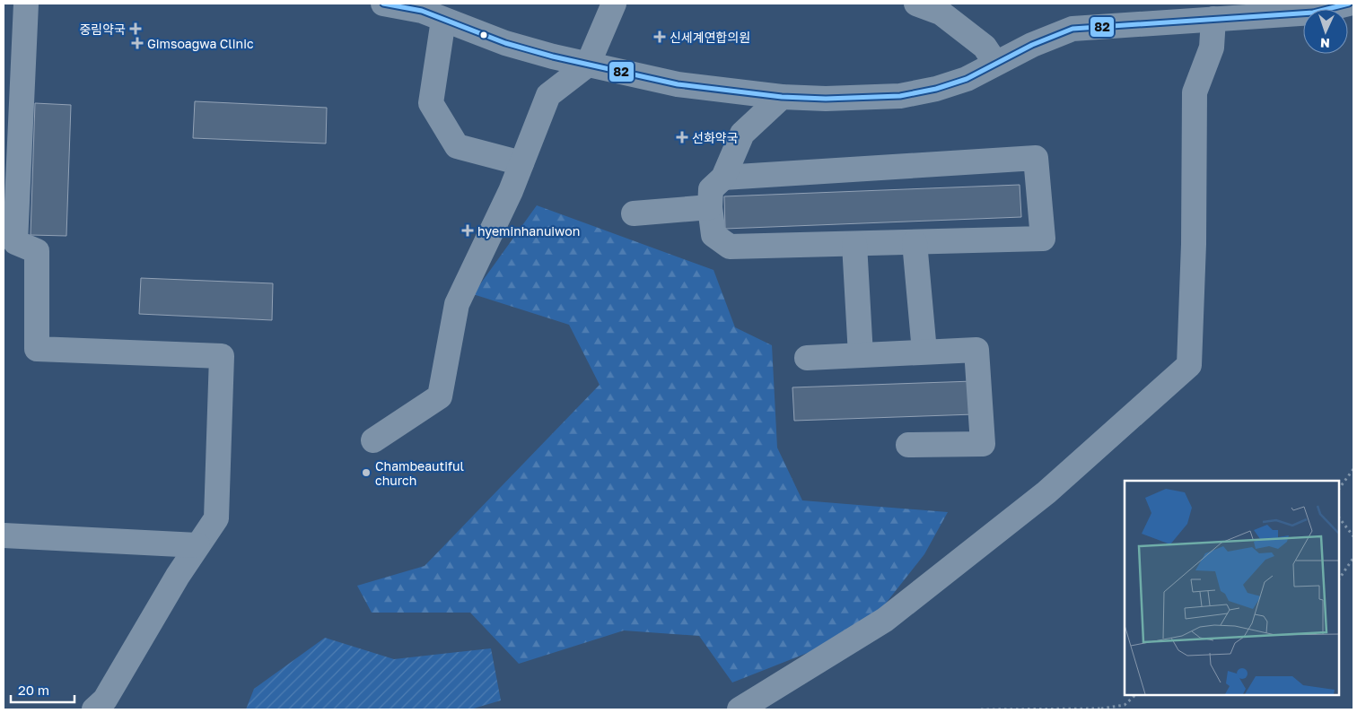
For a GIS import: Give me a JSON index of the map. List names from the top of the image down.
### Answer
{
  "places": {
    "health": [
      "중림약국",
      "신세계연합의원",
      "Gimsoagwa Clinic",
      "선화약국",
      "hyeminhanuiwon"
    ],
    "other": ["Chambeautiful church"]
  },
  "lines": ["transit line 82"],
  "scale_bar": "20 m",
  "north": "bottom"
}
